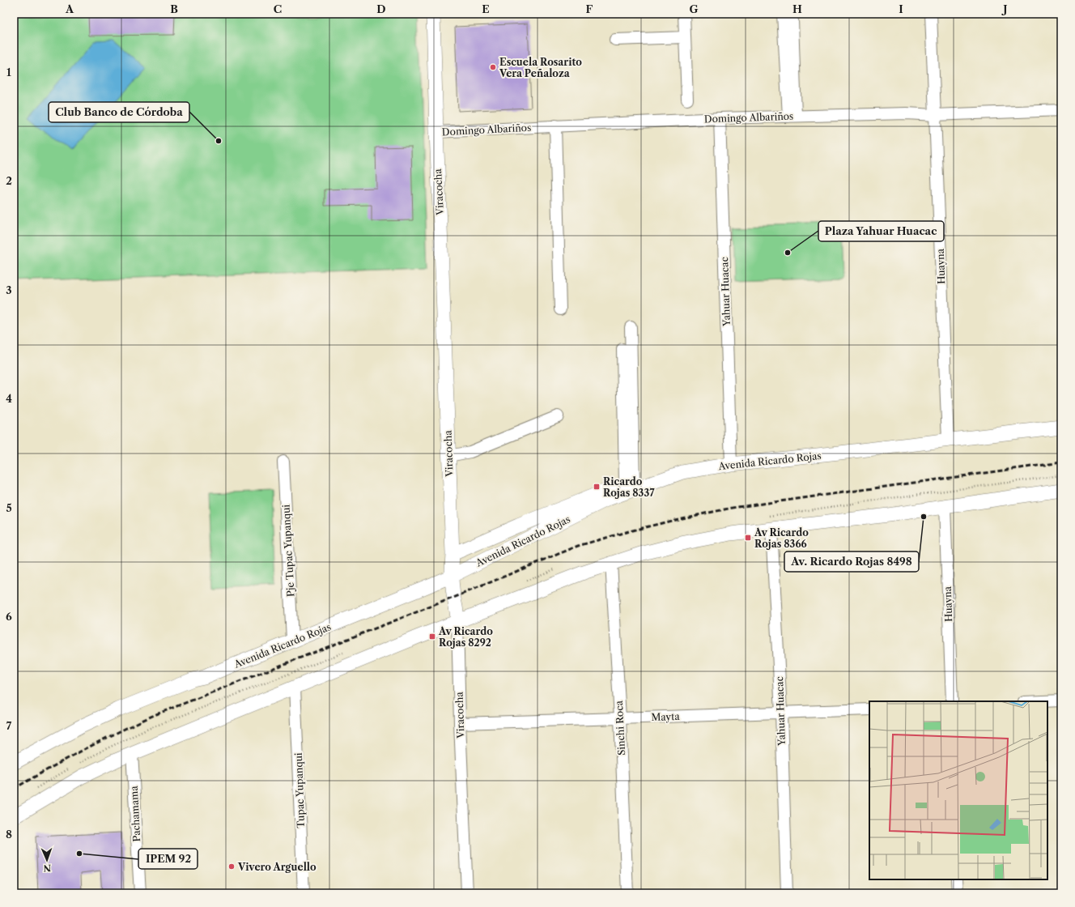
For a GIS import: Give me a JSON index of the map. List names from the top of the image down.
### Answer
{
  "streets": {
    "main road": ["Viracocha", "Avenida Ricardo Rojas"],
    "street": [
      "Domingo Albariños",
      "Huayna",
      "Yahuar Huacac",
      "Pje Tupac Yupanqui",
      "Mayta",
      "Sinchi Roca",
      "Tupac Yupanqui",
      "Pachamama"
    ]
  },
  "crossings": [
    ["Domingo Albariños", "Viracocha"],
    ["Domingo Albariños", "Huayna"],
    ["Domingo Albariños", "Yahuar Huacac"],
    ["Viracocha", "Avenida Ricardo Rojas"],
    ["Viracocha", "Mayta"],
    ["Huayna", "Avenida Ricardo Rojas"],
    ["Yahuar Huacac", "Avenida Ricardo Rojas"],
    ["Yahuar Huacac", "Mayta"],
    ["Avenida Ricardo Rojas", "Pje Tupac Yupanqui"],
    ["Mayta", "Sinchi Roca"]
  ],
  "places": {
    "other": [
      "Escuela Rosarito Vera Peñaloza",
      "Club Banco de Córdoba",
      "Plaza Yahuar Huacac",
      "Av. Ricardo Rojas 8498",
      "IPEM 92",
      "Vivero Arguello"
    ],
    "transit": ["Ricardo Rojas 8337", "Av Ricardo Rojas 8366", "Av Ricardo Rojas 8292"]
  },
  "north": "bottom",
  "grid": {
    "columns": [
      "A",
      "B",
      "C",
      "D",
      "E",
      "F",
      "G",
      "H",
      "I",
      "J"
    ],
    "rows": [
      "1",
      "2",
      "3",
      "4",
      "5",
      "6",
      "7",
      "8"
    ]
  }
}
